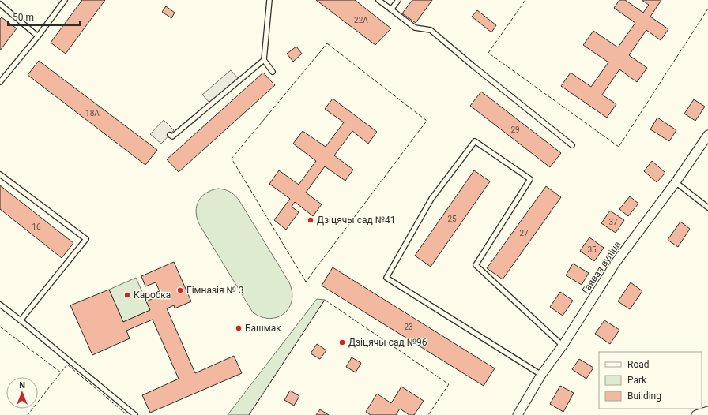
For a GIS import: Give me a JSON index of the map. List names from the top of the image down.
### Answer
{
  "streets": {
    "street": ["Гаявая вуліца"]
  },
  "places": [
    "Дзіцячы сад №41",
    "Гімназія № 3",
    "Каробка",
    "Башмак",
    "Дзіцячы сад №96"
  ],
  "house_numbers": [
    "22А",
    "18А",
    "29",
    "25",
    "37",
    "16",
    "27",
    "35",
    "23"
  ],
  "legend": ["Road", "Park", "Building"],
  "scale_bar": "50 m",
  "north": "top"
}
